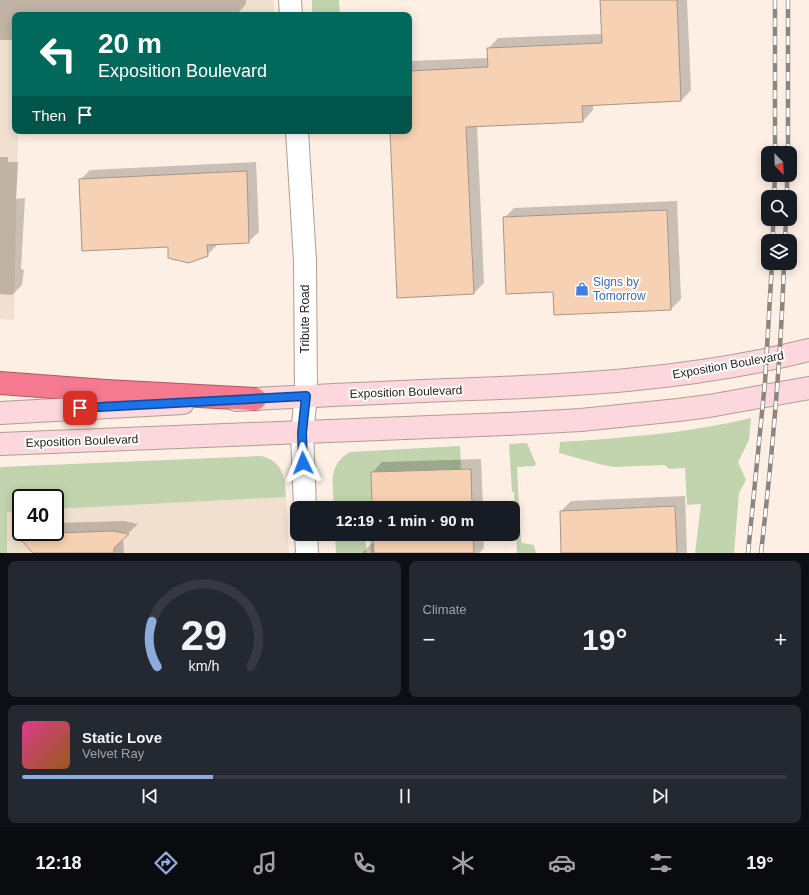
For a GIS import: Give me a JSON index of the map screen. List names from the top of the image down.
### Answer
{
  "streets": {
    "main road": ["Exposition Boulevard"],
    "street": ["Tribute Road"]
  },
  "crossings": [
    ["Tribute Road", "Exposition Boulevard"]
  ],
  "places": {
    "shop": ["Signs by Tomorrow"]
  },
  "north": "bottom right",
  "page": {
    "turn": ["20 m", "Exposition Boulevard"],
    "then": "Then",
    "limit": "40",
    "trip": "12:19 · 1 min · 90 m",
    "tile": "Climate",
    "heat": ["−", "19°", "+"],
    "song": ["Static Love", "Velvet Ray"],
    "tabs": ["12:18", "19°"],
    "gauge": ["29", "km/h"]
  }
}
